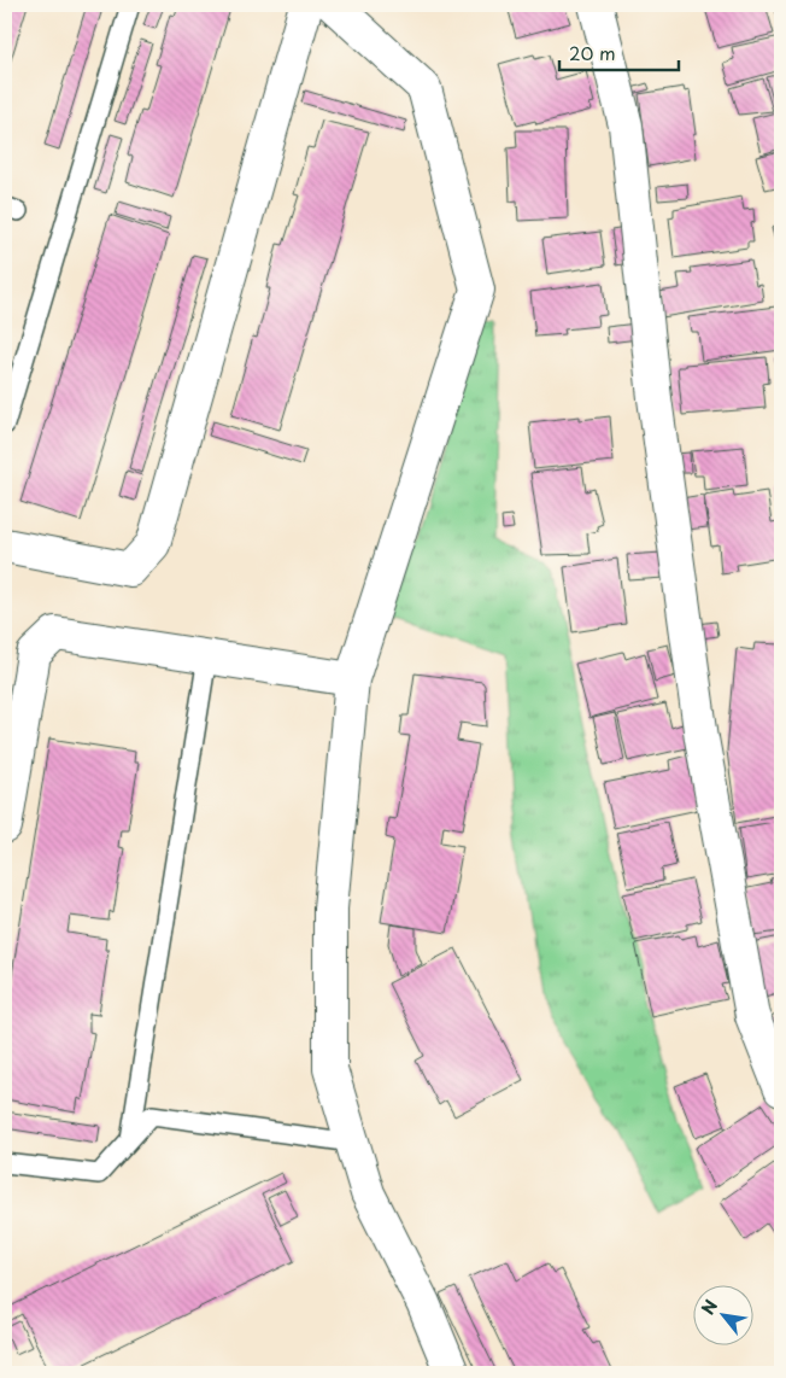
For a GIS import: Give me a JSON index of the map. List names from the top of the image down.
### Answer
{
  "scale_bar": "20 m",
  "north": "top left"
}
